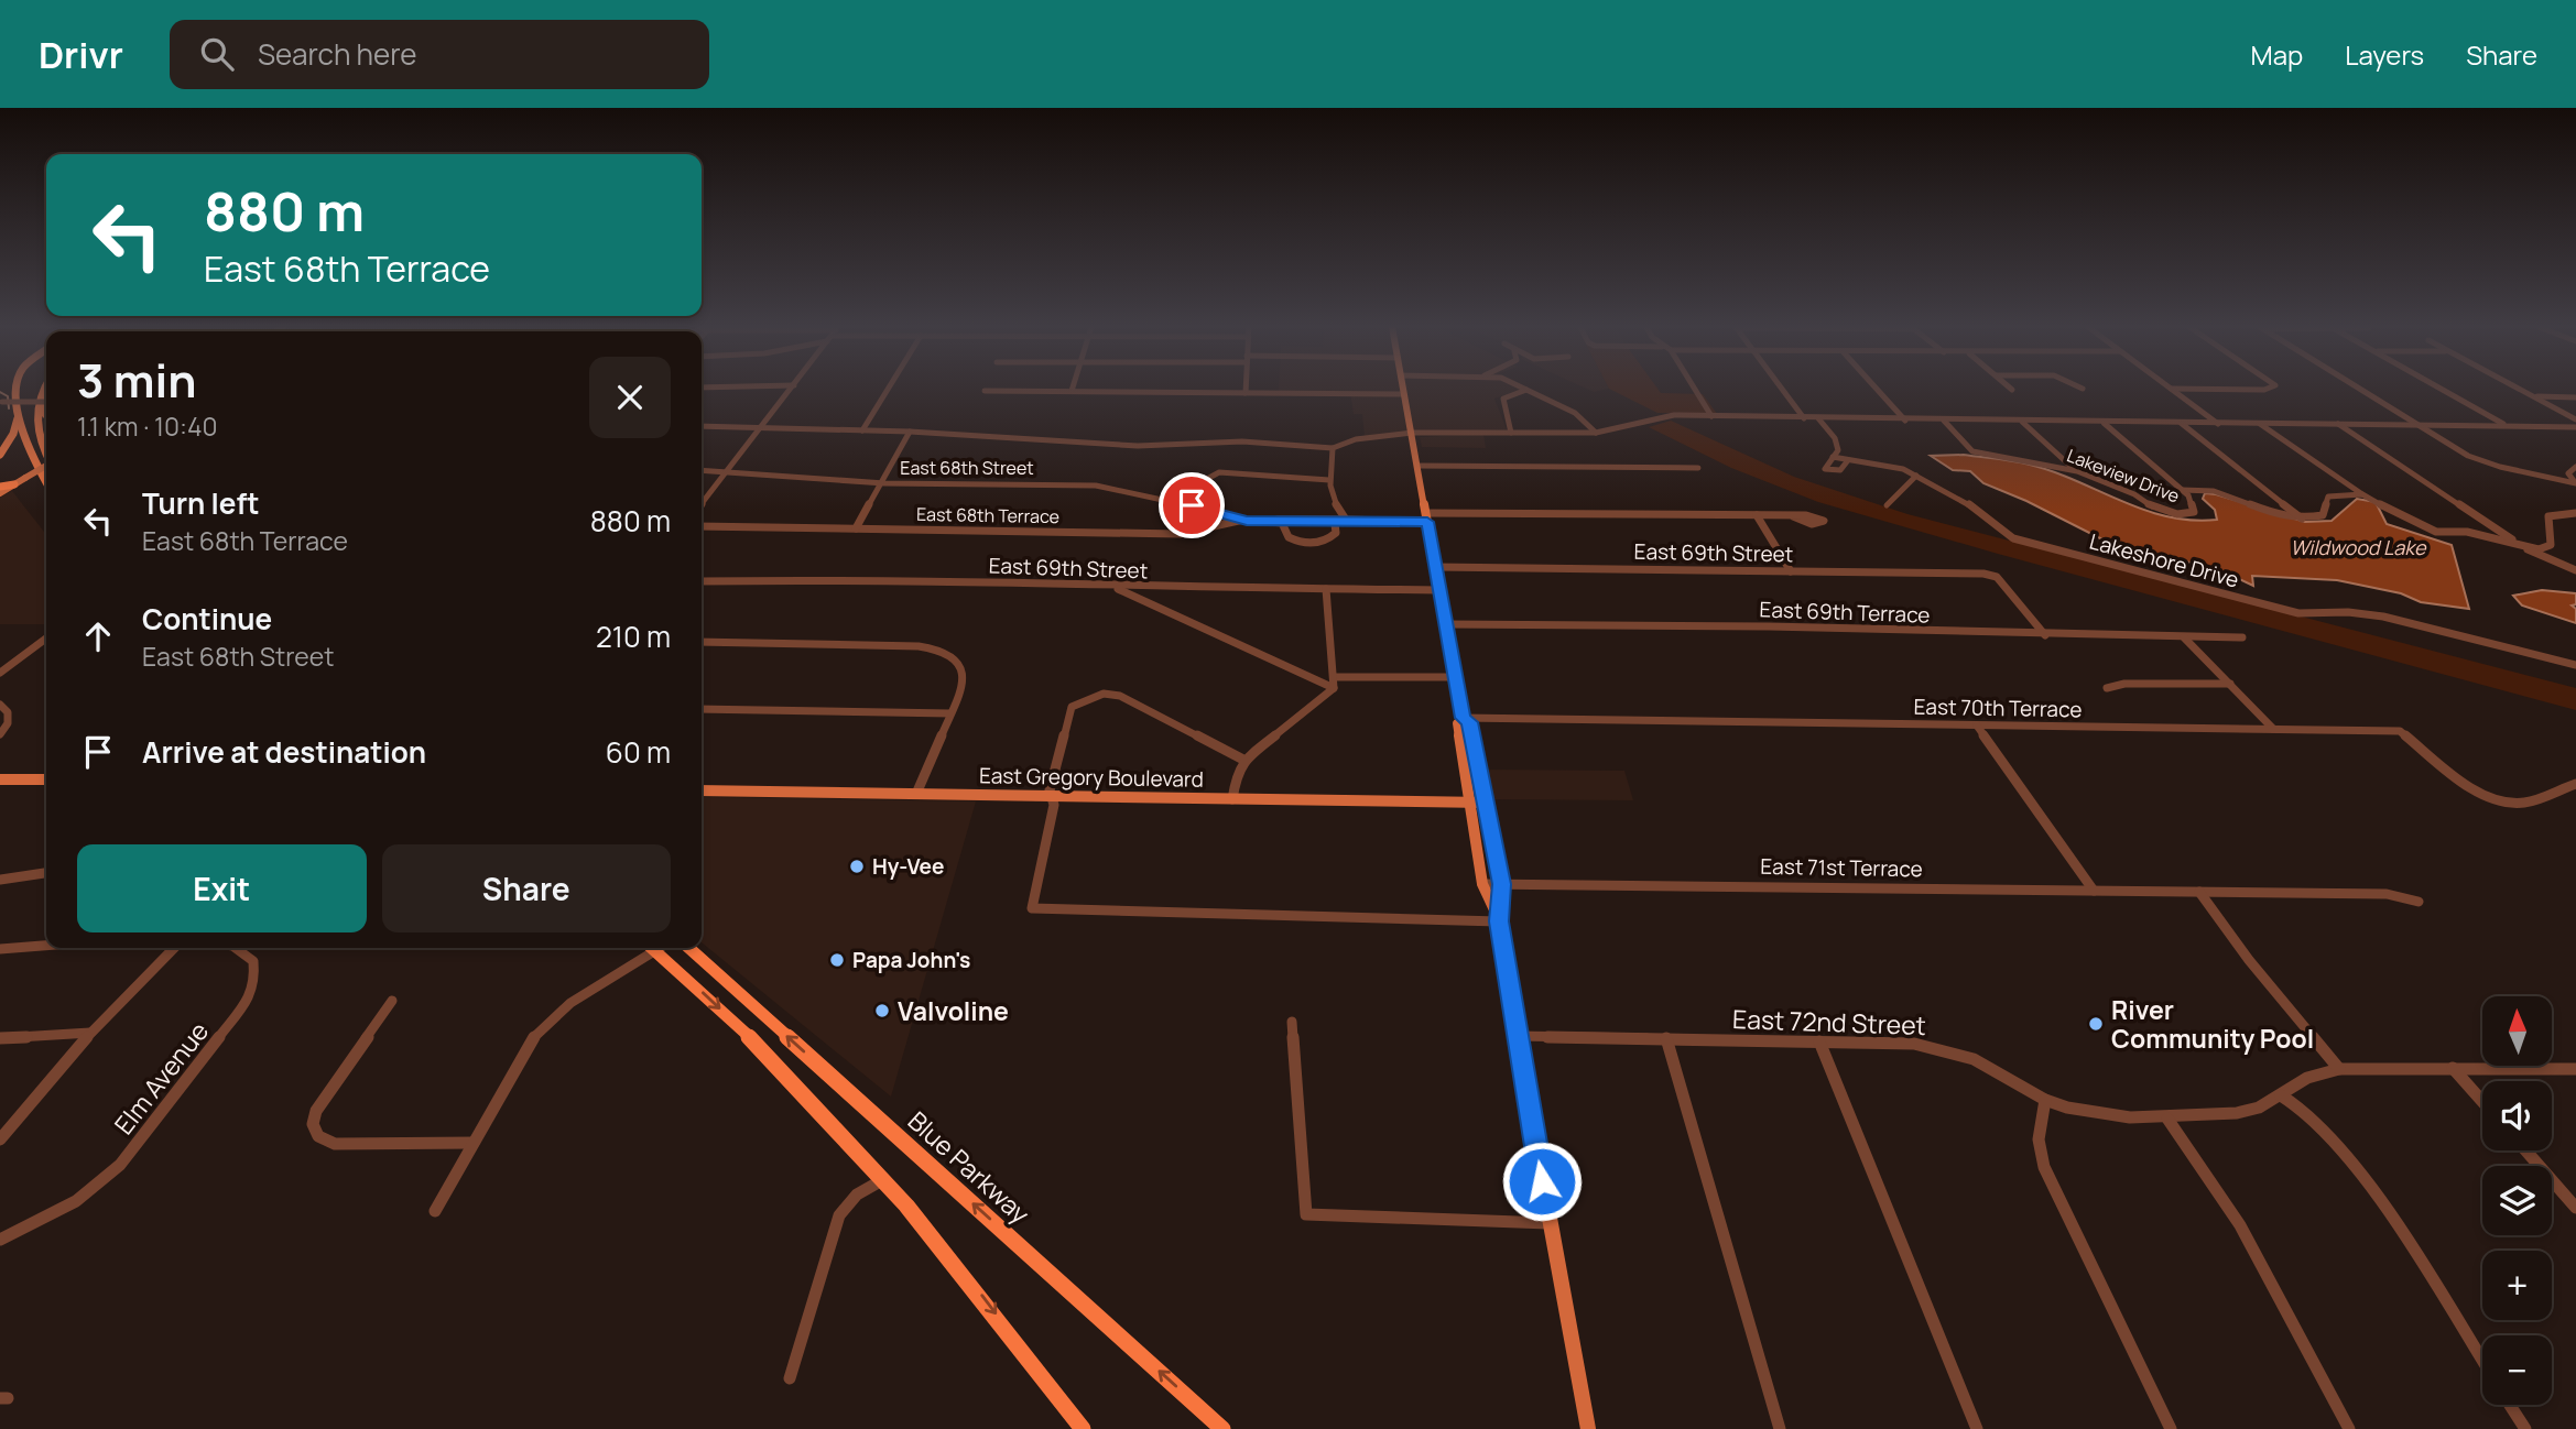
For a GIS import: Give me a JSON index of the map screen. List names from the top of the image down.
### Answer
{
  "streets": {
    "highway": ["Blue Parkway"],
    "main road": ["East Gregory Boulevard"],
    "street": [
      "East 68th Street",
      "Lakeview Drive",
      "East 68th Terrace",
      "East 69th Street",
      "Lakeshore Drive",
      "East 69th Terrace",
      "East 70th Terrace",
      "East 71st Terrace",
      "East 72nd Street",
      "Elm Avenue"
    ]
  },
  "crossings": [
    ["East 68th Street", "East 68th Terrace"],
    ["East 69th Street", "East 69th Terrace"]
  ],
  "water": ["Wildwood Lake"],
  "places": [
    "Hy-Vee",
    "Papa John's",
    "Valvoline",
    "River Community Pool"
  ],
  "north": "top",
  "page": {
    "header": "Drivr",
    "search": "Search here",
    "nav": ["Map", "Layers", "Share"],
    "turn": ["880 m", "East 68th Terrace"],
    "heading": ["3 min", "1.1 km · 10:40"],
    "list": [
      {
        "name": "Turn left",
        "note": "East 68th Terrace",
        "value": "880 m"
      },
      {
        "name": "Continue",
        "note": "East 68th Street",
        "value": "210 m"
      },
      {
        "name": "Arrive at destination",
        "value": "60 m"
      }
    ],
    "buttons": ["Exit", "Share"],
    "map_buttons": ["+", "−"]
  }
}
